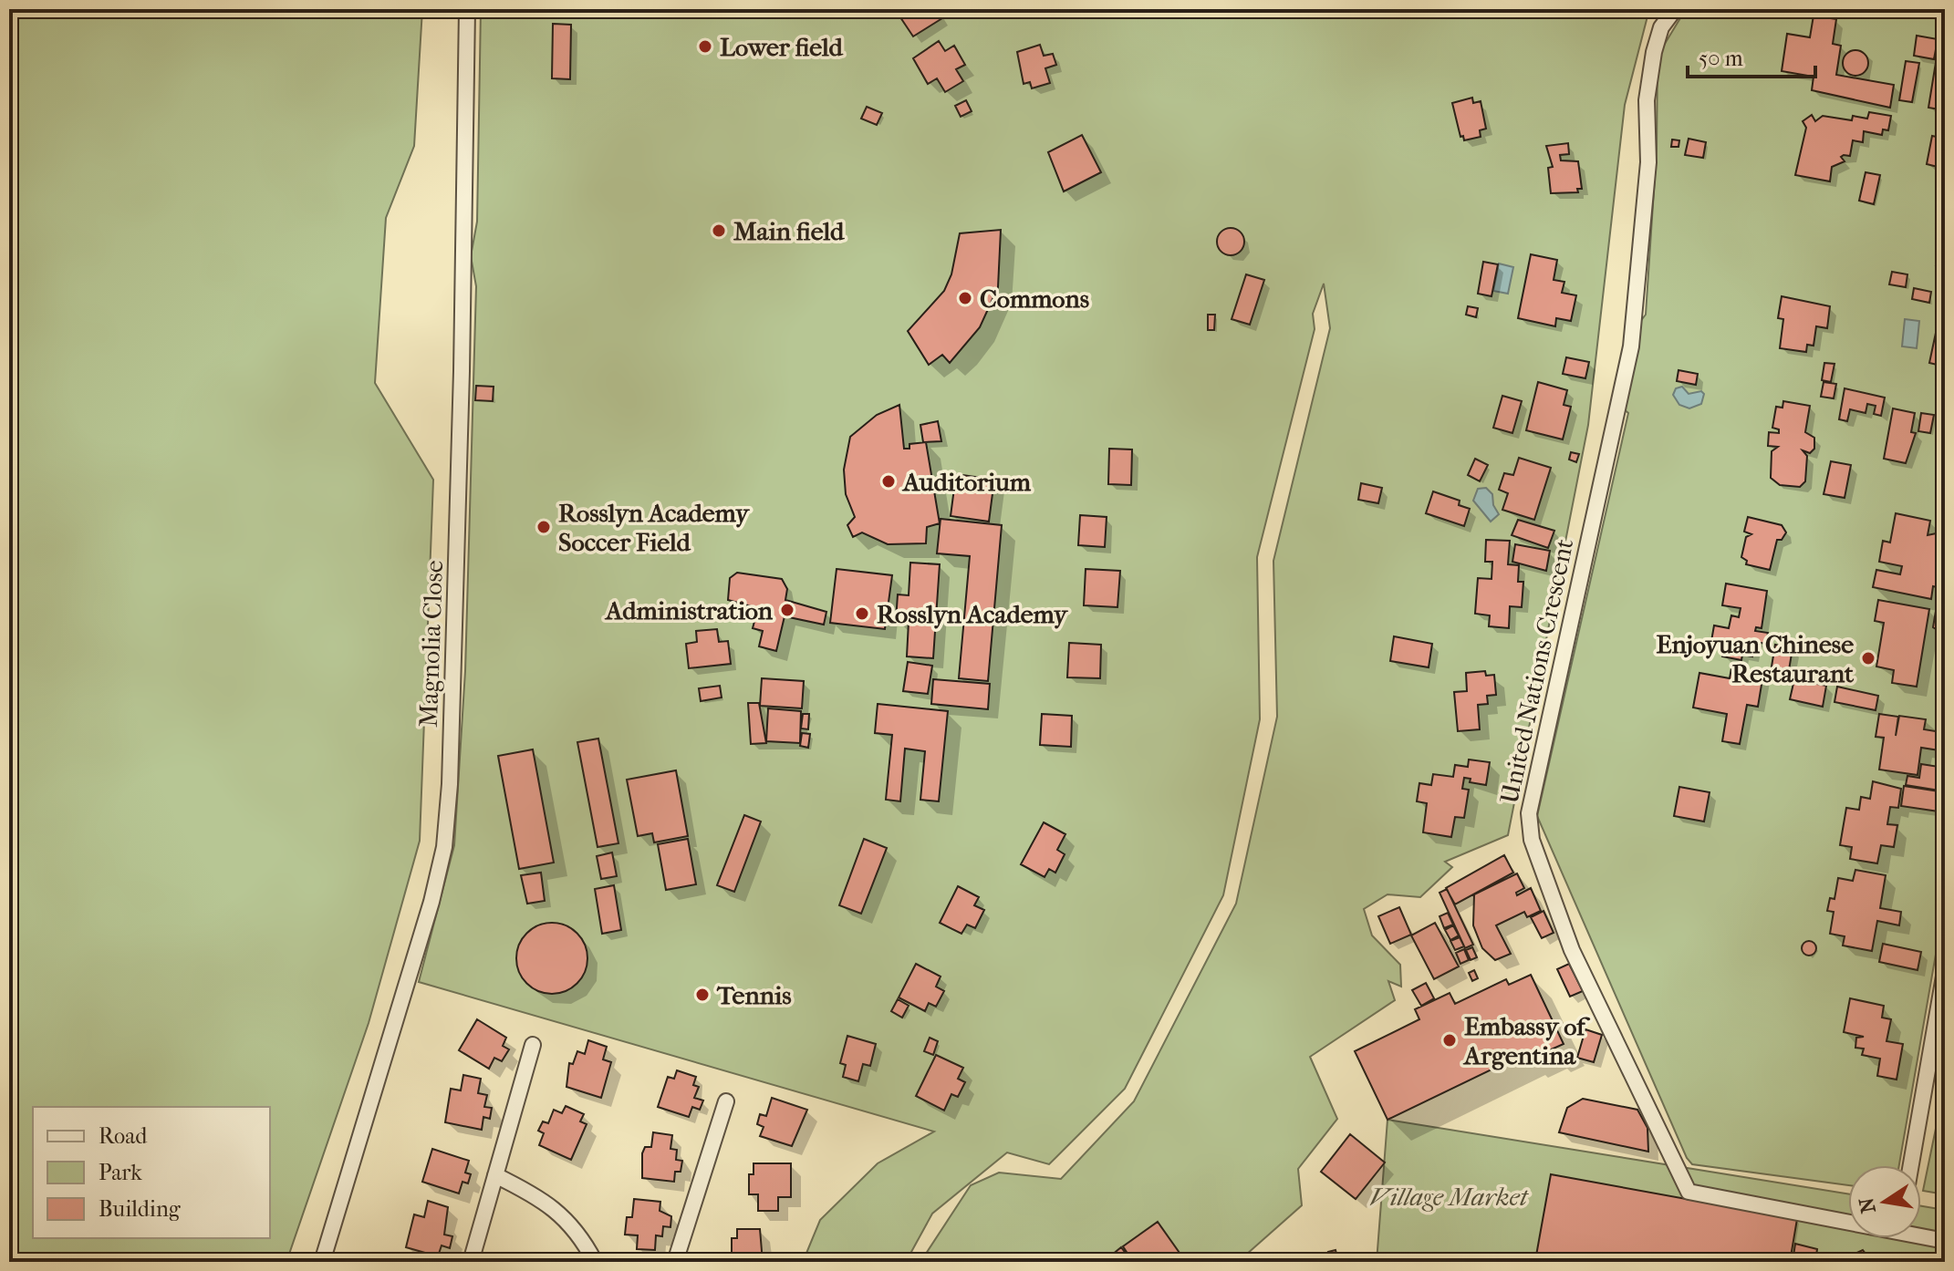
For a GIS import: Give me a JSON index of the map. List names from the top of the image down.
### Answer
{
  "streets": {
    "street": ["Magnolia Close", "United Nations Crescent"]
  },
  "parks": ["Village Market"],
  "places": [
    "Lower field",
    "Main field",
    "Commons",
    "Auditorium",
    "Rosslyn Academy Soccer Field",
    "Administration",
    "Rosslyn Academy",
    "Enjoyuan Chinese Restaurant",
    "Tennis",
    "Embassy of Argentina"
  ],
  "legend": ["Road", "Park", "Building"],
  "scale_bar": "50 m",
  "north": "left"
}
